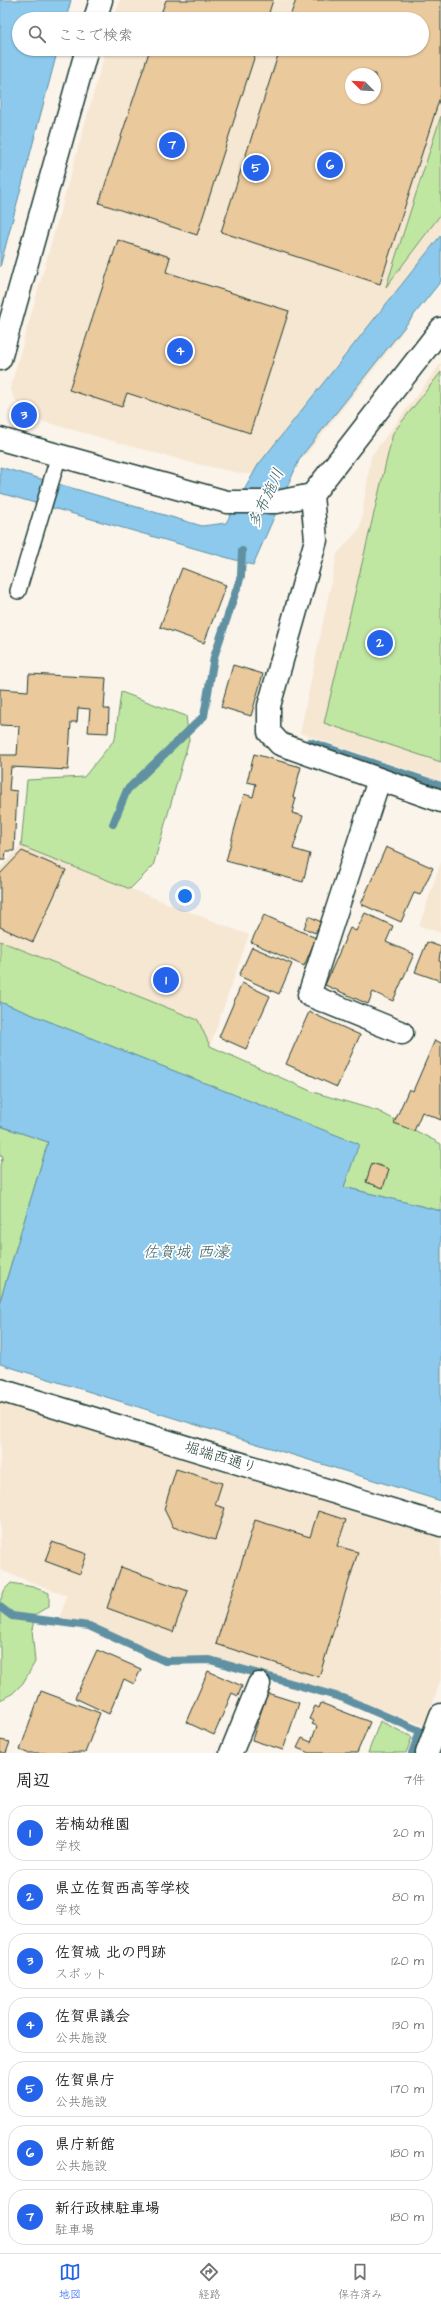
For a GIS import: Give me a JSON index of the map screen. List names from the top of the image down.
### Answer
{
  "streets": {
    "street": ["堀端西通り"]
  },
  "water": ["多布施川", "佐賀城 西濠"],
  "north": "top left",
  "page": {
    "search": "ここで検索",
    "pins": [
      "7",
      "6",
      "5",
      "4",
      "3",
      "2",
      "1"
    ],
    "heading": ["周辺", "7件"],
    "list": [
      {
        "mark": "1",
        "name": "若楠幼稚園",
        "note": "学校",
        "value": "20 m"
      },
      {
        "mark": "2",
        "name": "県立佐賀西高等学校",
        "note": "学校",
        "value": "80 m"
      },
      {
        "mark": "3",
        "name": "佐賀城 北の門跡",
        "note": "スポット",
        "value": "120 m"
      },
      {
        "mark": "4",
        "name": "佐賀県議会",
        "note": "公共施設",
        "value": "130 m"
      },
      {
        "mark": "5",
        "name": "佐賀県庁",
        "note": "公共施設",
        "value": "170 m"
      },
      {
        "mark": "6",
        "name": "県庁新館",
        "note": "公共施設",
        "value": "180 m"
      },
      {
        "mark": "7",
        "name": "新行政棟駐車場",
        "note": "駐車場",
        "value": "180 m"
      }
    ],
    "nav": ["地図", "経路", "保存済み"]
  }
}
